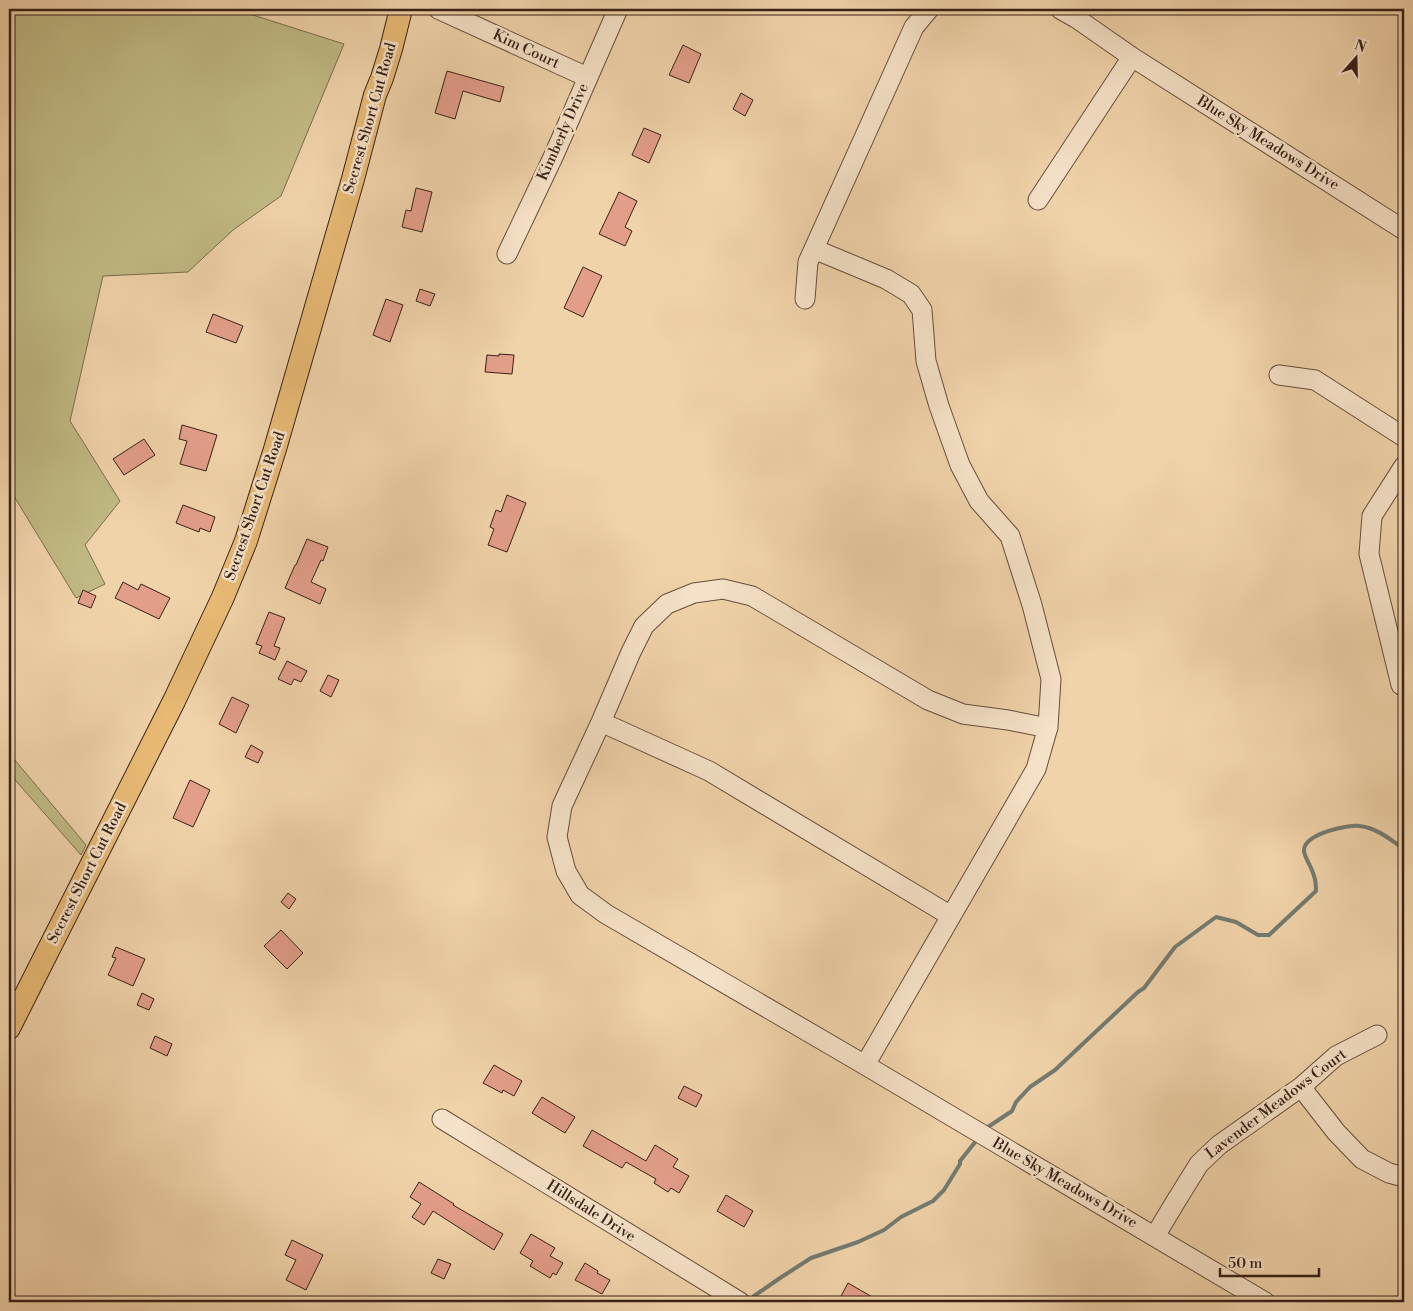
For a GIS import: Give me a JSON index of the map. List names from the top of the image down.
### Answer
{
  "streets": {
    "main road": ["Secrest Short Cut Road"],
    "street": [
      "Kim Court",
      "Kimberly Drive",
      "Blue Sky Meadows Drive",
      "Lavender Meadows Court",
      "Hillsdale Drive"
    ]
  },
  "crossings": [
    ["Kim Court", "Kimberly Drive"],
    ["Blue Sky Meadows Drive", "Lavender Meadows Court"]
  ],
  "scale_bar": "50 m",
  "north": "top"
}
